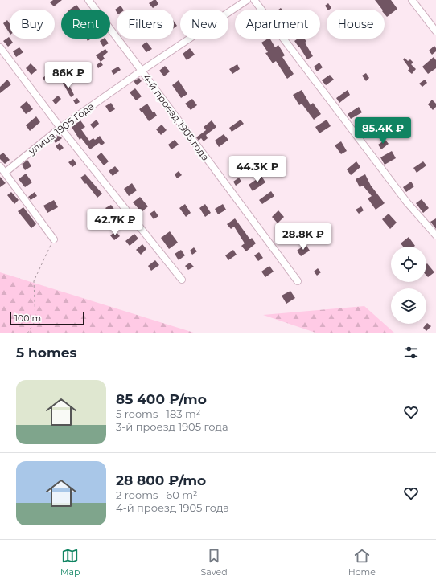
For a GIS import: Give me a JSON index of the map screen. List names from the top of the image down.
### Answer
{
  "streets": {
    "street": ["4-й проезд 1905 года", "улица 1905 Года"]
  },
  "crossings": [
    ["4-й проезд 1905 года", "улица 1905 Года"]
  ],
  "scale_bar": "100 m",
  "page": {
    "chip": [
      "Buy",
      "Rent",
      "Filters",
      "New",
      "Apartment",
      "House"
    ],
    "price": [
      "86K ₽",
      "85.4K ₽",
      "44.3K ₽",
      "42.7K ₽",
      "28.8K ₽"
    ],
    "scale": "100 m",
    "heading": "5 homes",
    "list": [
      {
        "name": "85 400 ₽/mo",
        "note": "5 rooms · 183 m² · 3-й проезд 1905 года"
      },
      {
        "name": "28 800 ₽/mo",
        "note": "2 rooms · 60 m² · 4-й проезд 1905 года"
      }
    ],
    "tabs": ["Map", "Saved", "Home"]
  }
}
